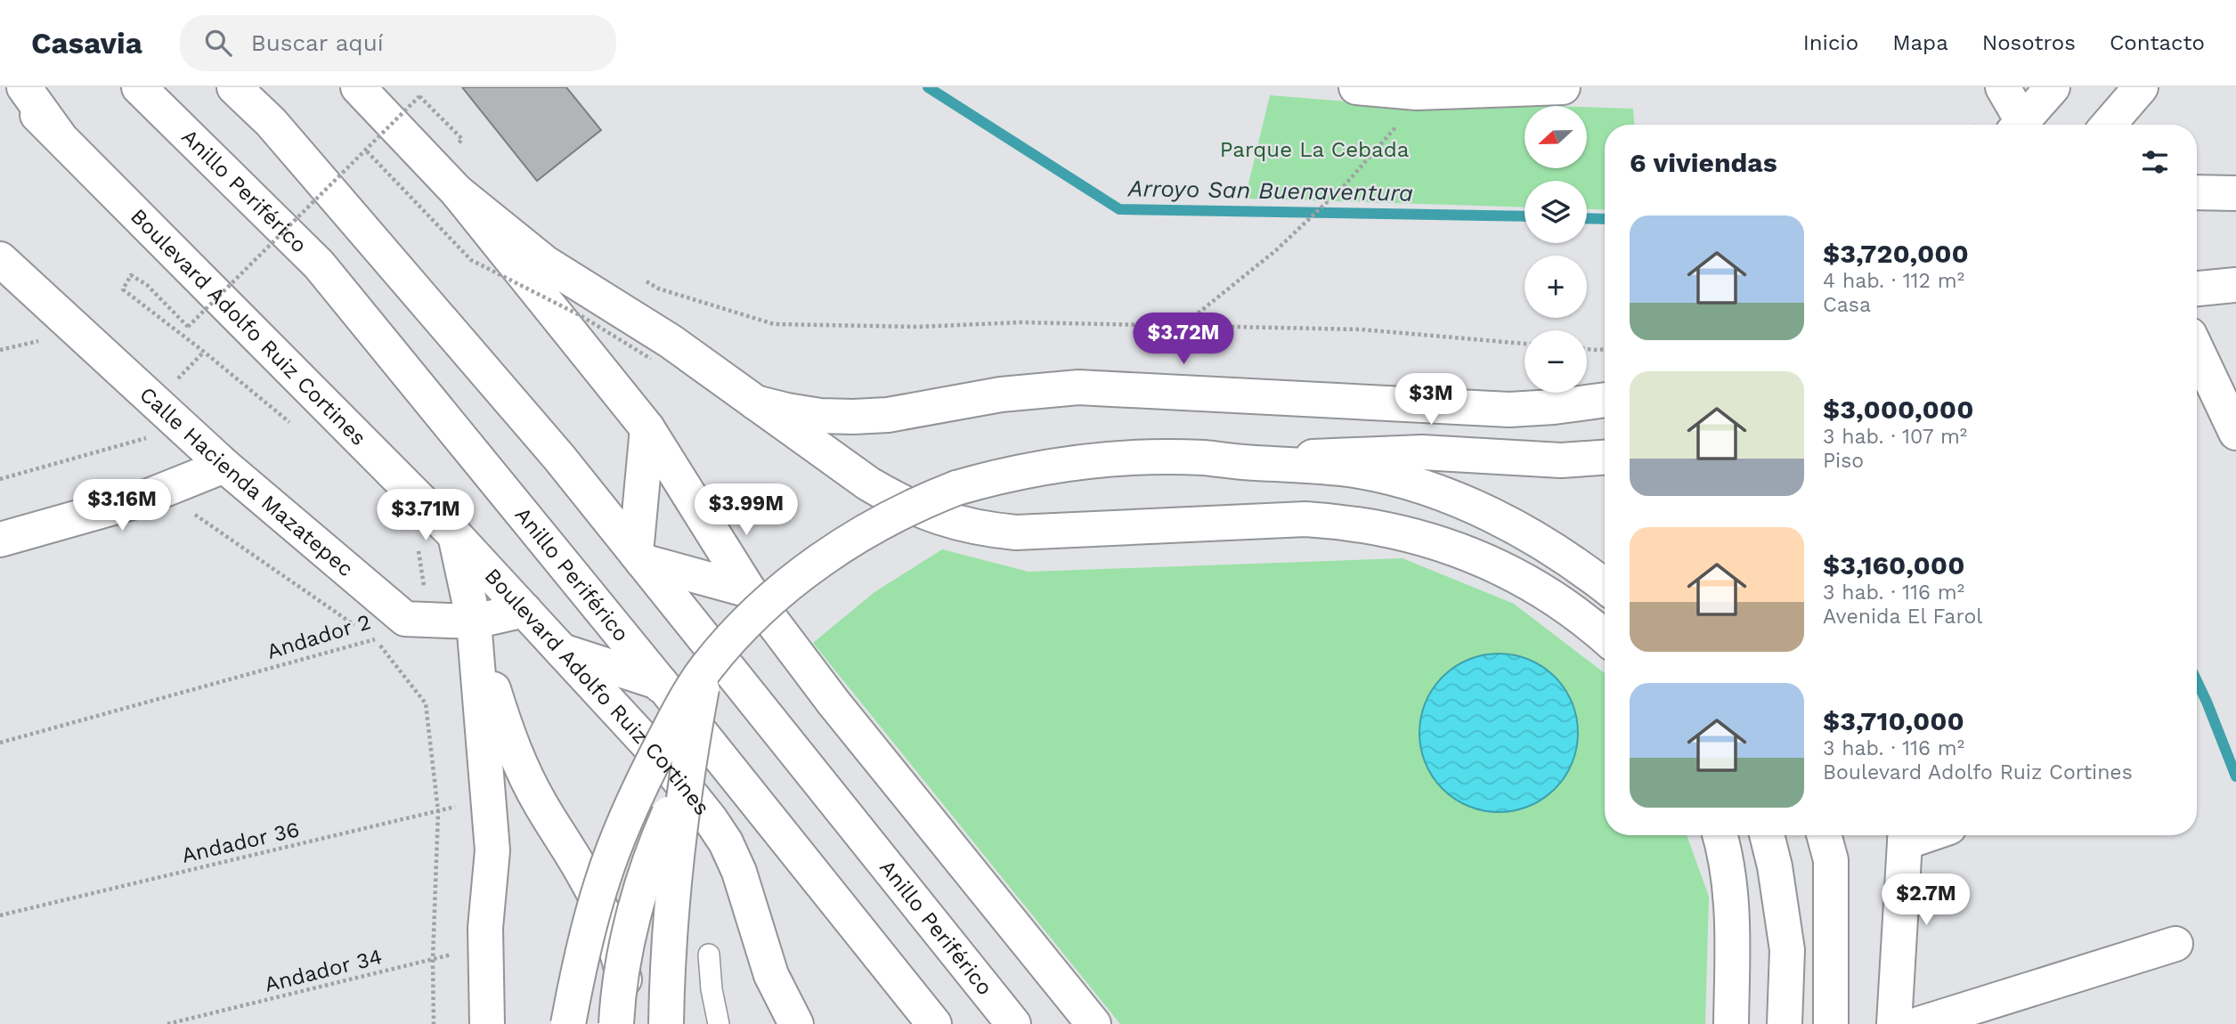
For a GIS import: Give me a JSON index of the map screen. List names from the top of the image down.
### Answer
{
  "streets": {
    "main road": ["Anillo Periférico", "Boulevard Adolfo Ruiz Cortines", "Calle Hacienda Mazatepec"],
    "path": ["Andador 2", "Andador 36", "Andador 34"]
  },
  "water": ["Arroyo San Buenaventura"],
  "parks": ["Parque La Cebada"],
  "north": "left",
  "page": {
    "header": "Casavia",
    "search": "Buscar aquí",
    "nav": [
      "Inicio",
      "Mapa",
      "Nosotros",
      "Contacto"
    ],
    "map_buttons": ["+", "−"],
    "heading": "6 viviendas",
    "list": [
      {
        "name": "$3,720,000",
        "note": "4 hab. · 112 m² · Casa"
      },
      {
        "name": "$3,000,000",
        "note": "3 hab. · 107 m² · Piso"
      },
      {
        "name": "$3,160,000",
        "note": "3 hab. · 116 m² · Avenida El Farol"
      },
      {
        "name": "$3,710,000",
        "note": "3 hab. · 116 m² · Boulevard Adolfo Ruiz Cortines"
      }
    ],
    "price": [
      "$3.72M",
      "$3M",
      "$3.16M",
      "$3.99M",
      "$3.71M",
      "$2.7M"
    ]
  }
}
